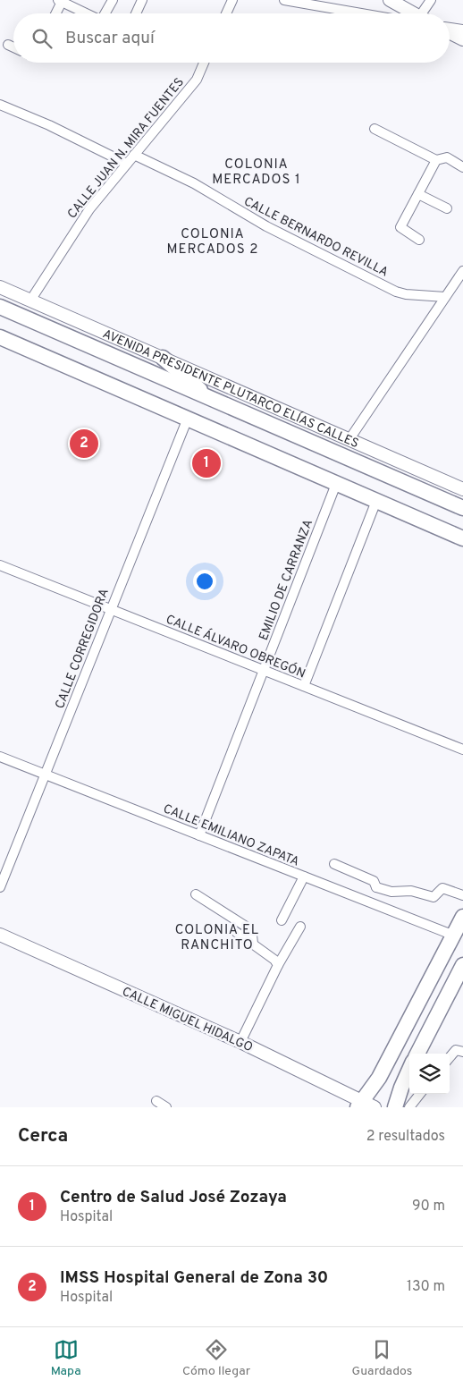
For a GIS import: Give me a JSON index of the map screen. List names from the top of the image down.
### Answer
{
  "streets": {
    "main road": ["AVENIDA PRESIDENTE PLUTARCO ELÍAS CALLES"],
    "street": [
      "CALLE JUAN N. MIRA FUENTES",
      "CALLE BERNARDO REVILLA",
      "EMILIO DE CARRANZA",
      "CALLE ÁLVARO OBREGÓN",
      "CALLE CORREGIDORA",
      "CALLE EMILIANO ZAPATA",
      "CALLE MIGUEL HIDALGO"
    ]
  },
  "crossings": [
    ["CALLE JUAN N. MIRA FUENTES", "CALLE BERNARDO REVILLA"],
    ["CALLE JUAN N. MIRA FUENTES", "AVENIDA PRESIDENTE PLUTARCO ELÍAS CALLES"],
    ["EMILIO DE CARRANZA", "CALLE ÁLVARO OBREGÓN"],
    ["EMILIO DE CARRANZA", "CALLE EMILIANO ZAPATA"],
    ["CALLE ÁLVARO OBREGÓN", "CALLE CORREGIDORA"],
    ["CALLE CORREGIDORA", "CALLE EMILIANO ZAPATA"]
  ],
  "districts": ["COLONIA MERCADOS 1", "COLONIA MERCADOS 2", "COLONIA EL RANCHITO"],
  "page": {
    "search": "Buscar aquí",
    "pins": ["2", "1"],
    "heading": ["Cerca", "2 resultados"],
    "list": [
      {
        "mark": "1",
        "name": "Centro de Salud José Zozaya",
        "note": "Hospital",
        "value": "90 m"
      },
      {
        "mark": "2",
        "name": "IMSS Hospital General de Zona 30",
        "note": "Hospital",
        "value": "130 m"
      }
    ],
    "nav": ["Mapa", "Cómo llegar", "Guardados"]
  }
}
